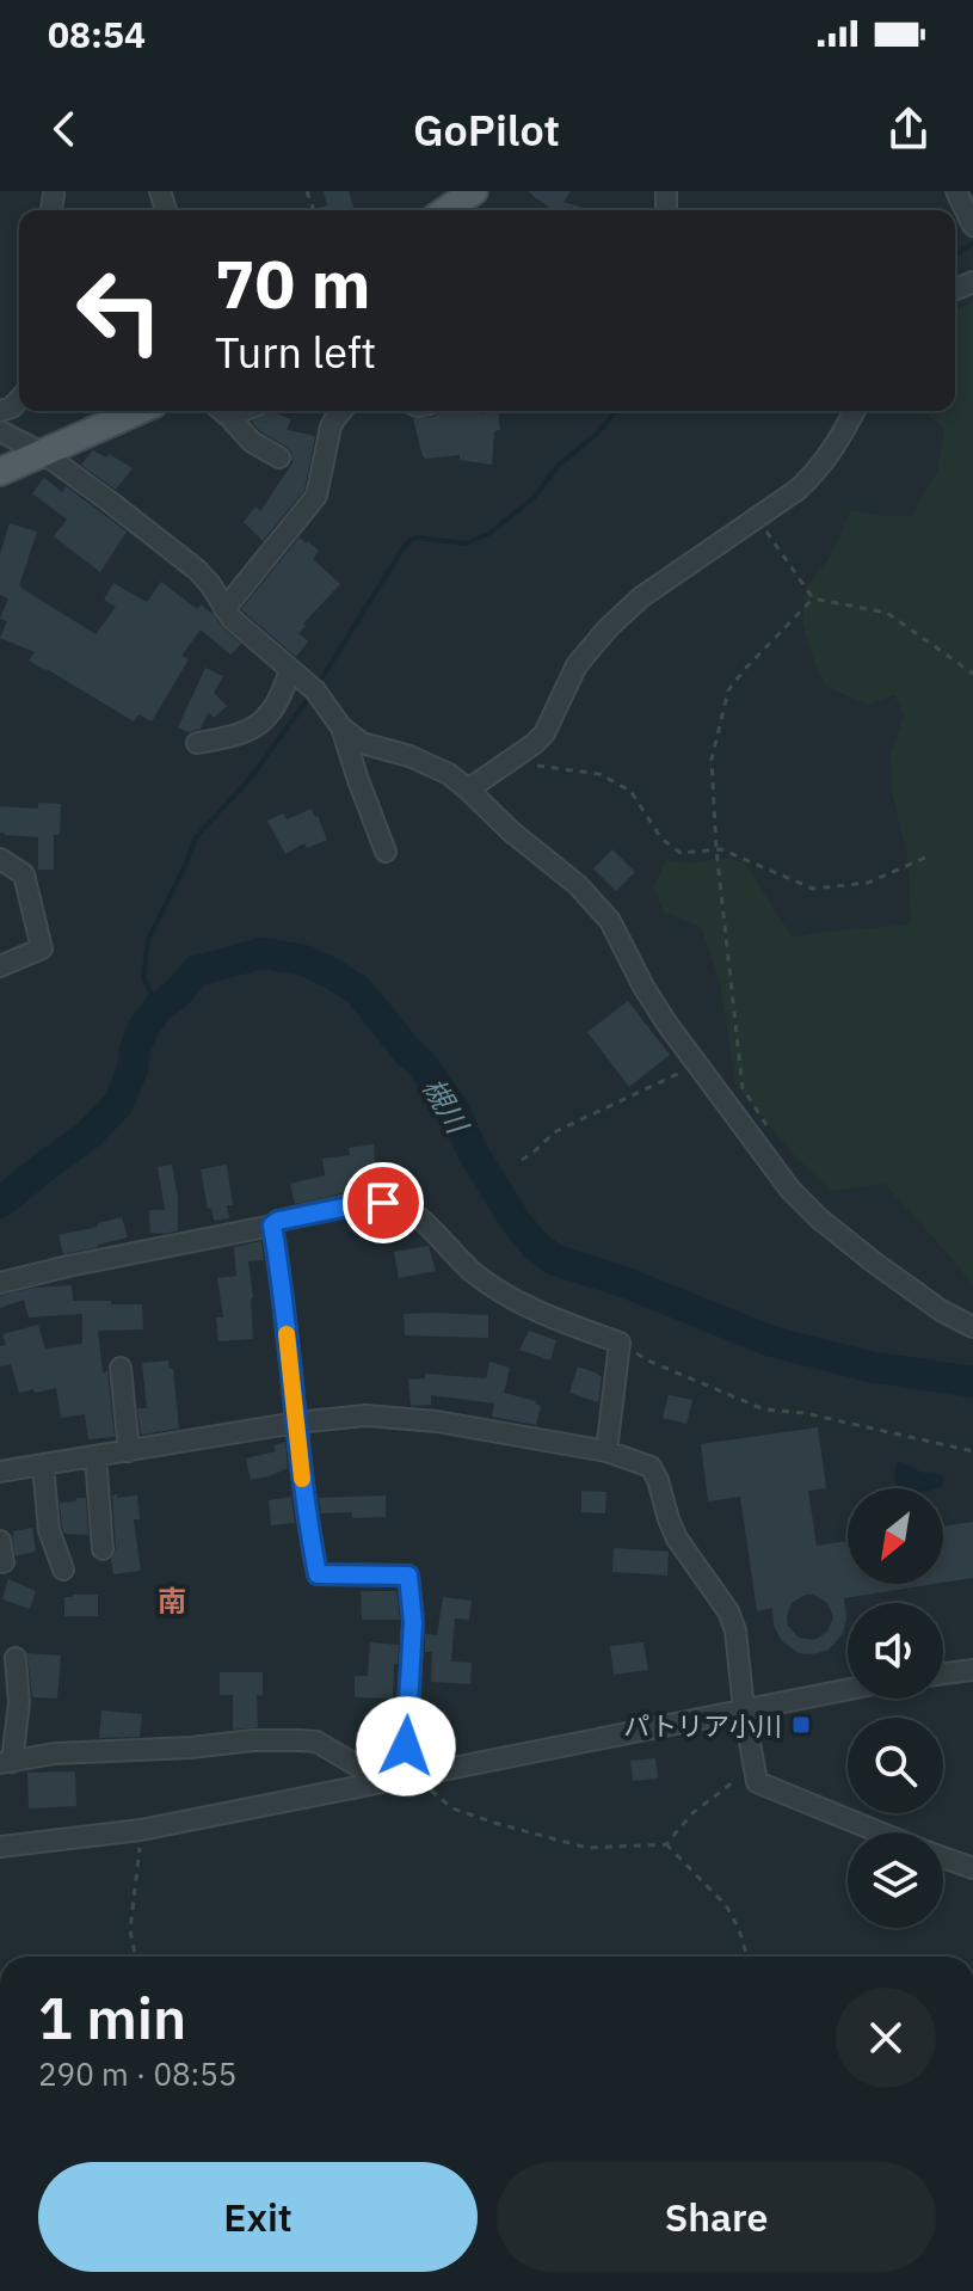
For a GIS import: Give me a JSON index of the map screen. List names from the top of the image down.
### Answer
{
  "districts": ["南"],
  "water": ["槻川"],
  "places": {
    "transit": ["パトリア小川"]
  },
  "north": "bottom left",
  "page": {
    "status": "08:54",
    "header": "GoPilot",
    "turn": ["70 m", "Turn left"],
    "heading": ["1 min", "290 m · 08:55"],
    "buttons": ["Exit", "Share"]
  }
}
